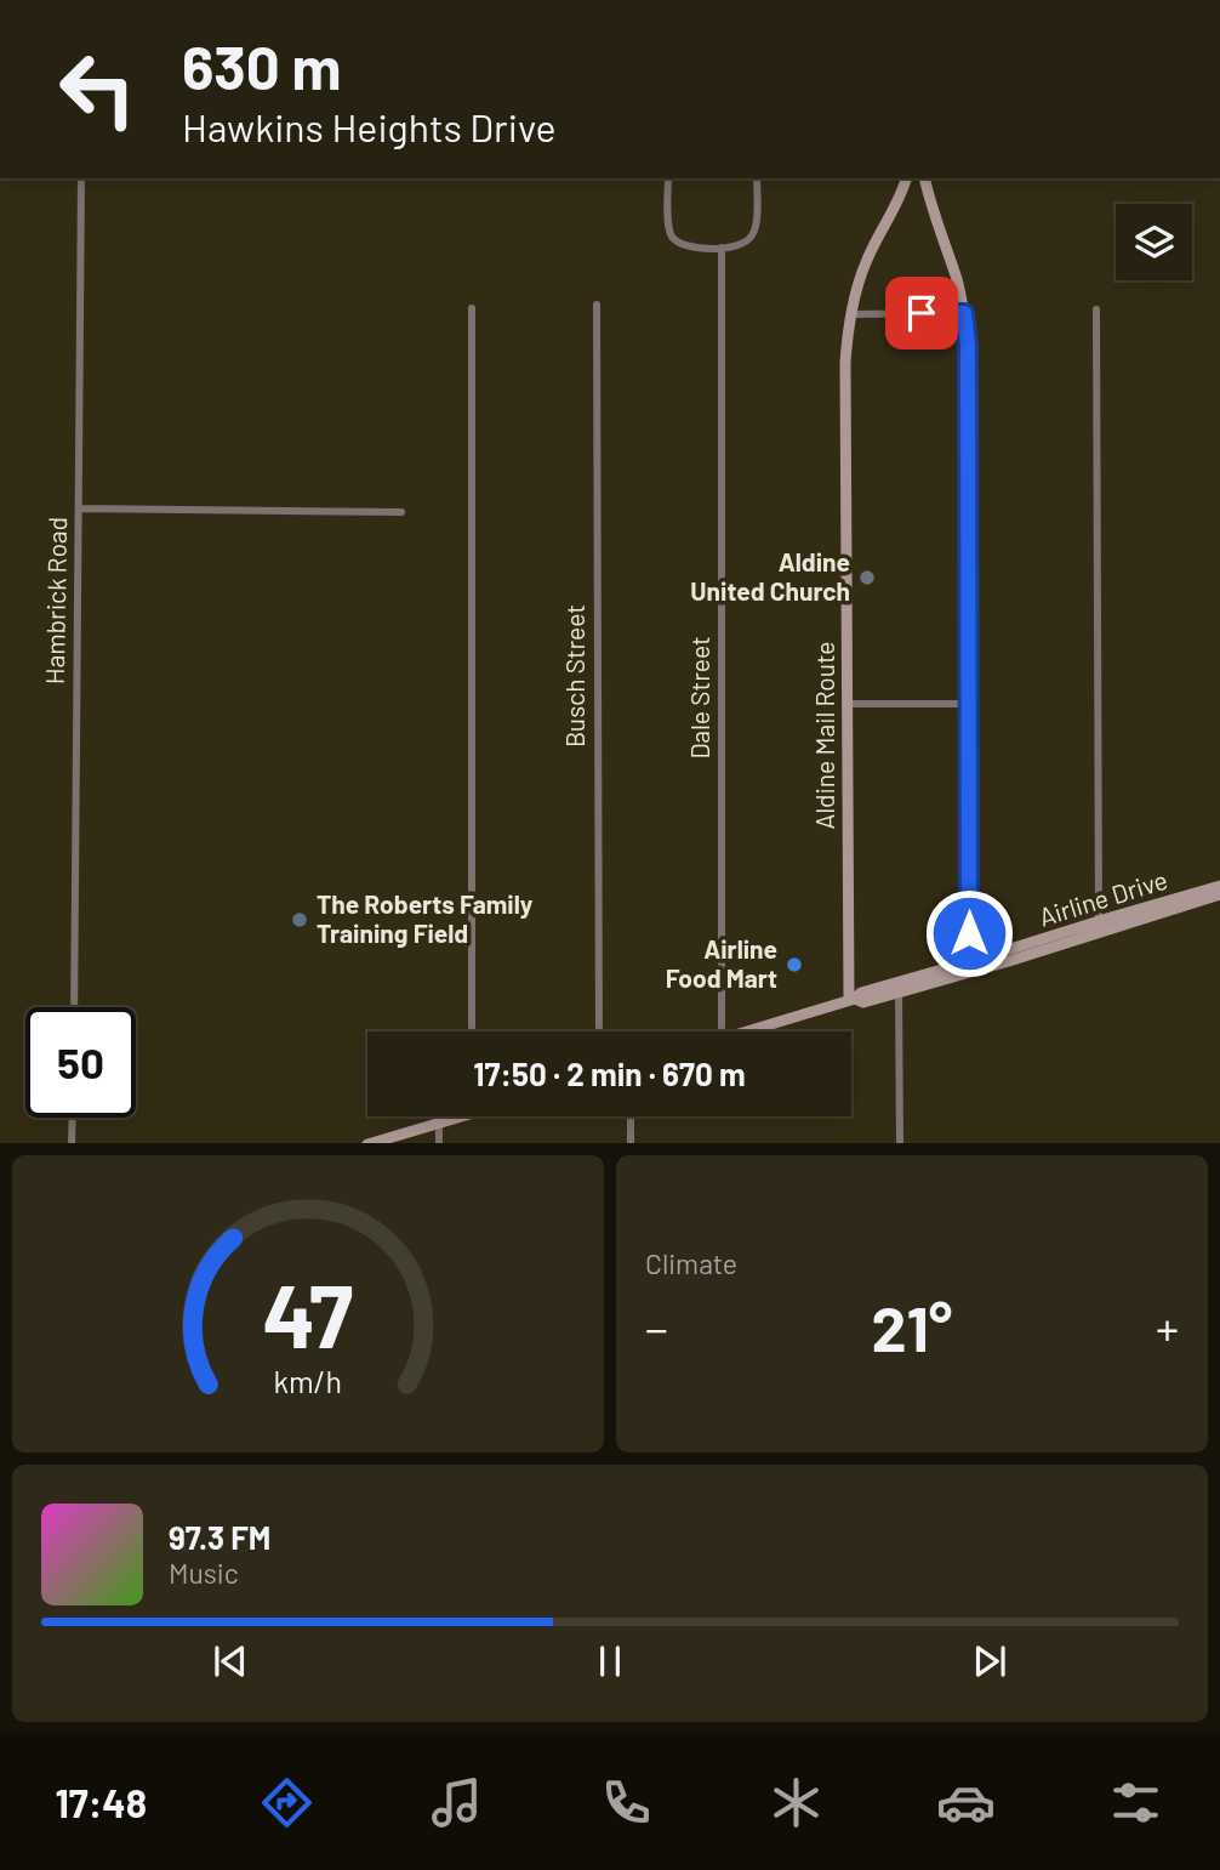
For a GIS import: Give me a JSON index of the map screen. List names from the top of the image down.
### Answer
{
  "streets": {
    "main road": ["Aldine Mail Route", "Airline Drive"],
    "street": ["Hambrick Road", "Busch Street", "Dale Street"]
  },
  "crossings": [
    ["Aldine Mail Route", "Airline Drive"]
  ],
  "places": ["Aldine United Church", "The Roberts Family Training Field", "Airline Food Mart"],
  "page": {
    "turn": ["630 m", "Hawkins Heights Drive"],
    "limit": "50",
    "trip": "17:50 · 2 min · 670 m",
    "tile": "Climate",
    "heat": ["−", "21°", "+"],
    "song": ["97.3 FM", "Music"],
    "tabs": "17:48",
    "gauge": ["47", "km/h"]
  }
}
